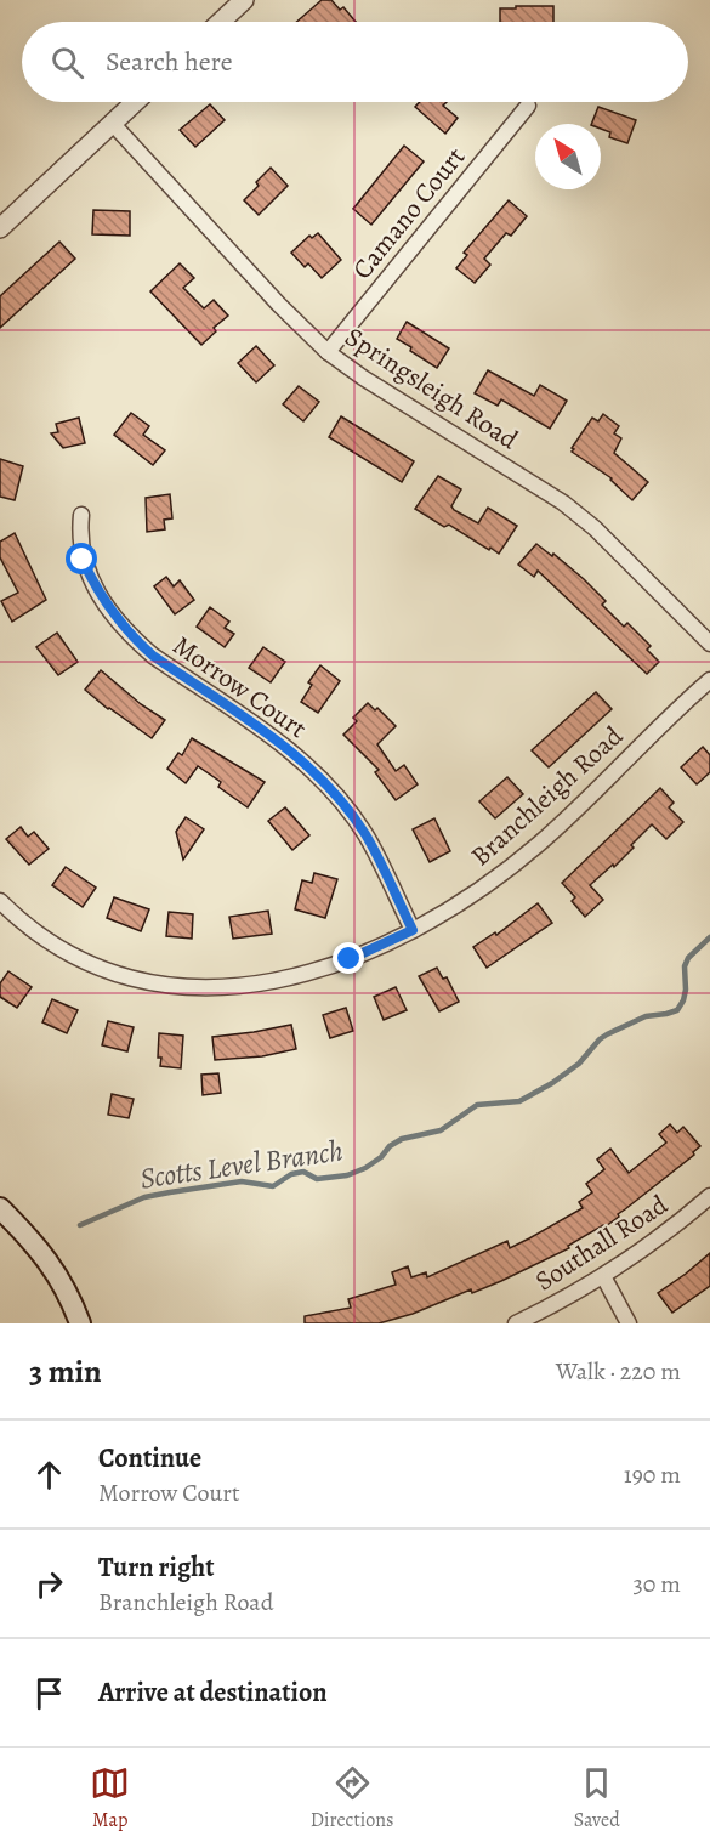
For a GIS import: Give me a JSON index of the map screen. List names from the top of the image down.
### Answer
{
  "streets": {
    "street": [
      "Camano Court",
      "Springsleigh Road",
      "Morrow Court",
      "Branchleigh Road",
      "Southall Road"
    ]
  },
  "crossings": [
    ["Camano Court", "Springsleigh Road"],
    ["Morrow Court", "Branchleigh Road"]
  ],
  "water": ["Scotts Level Branch"],
  "north": "top left",
  "page": {
    "search": "Search here",
    "heading": ["3 min", "Walk · 220 m"],
    "list": [
      ["Continue", "Morrow Court", "190 m"],
      ["Turn right", "Branchleigh Road", "30 m"],
      "Arrive at destination"
    ],
    "nav": ["Map", "Directions", "Saved"]
  }
}
